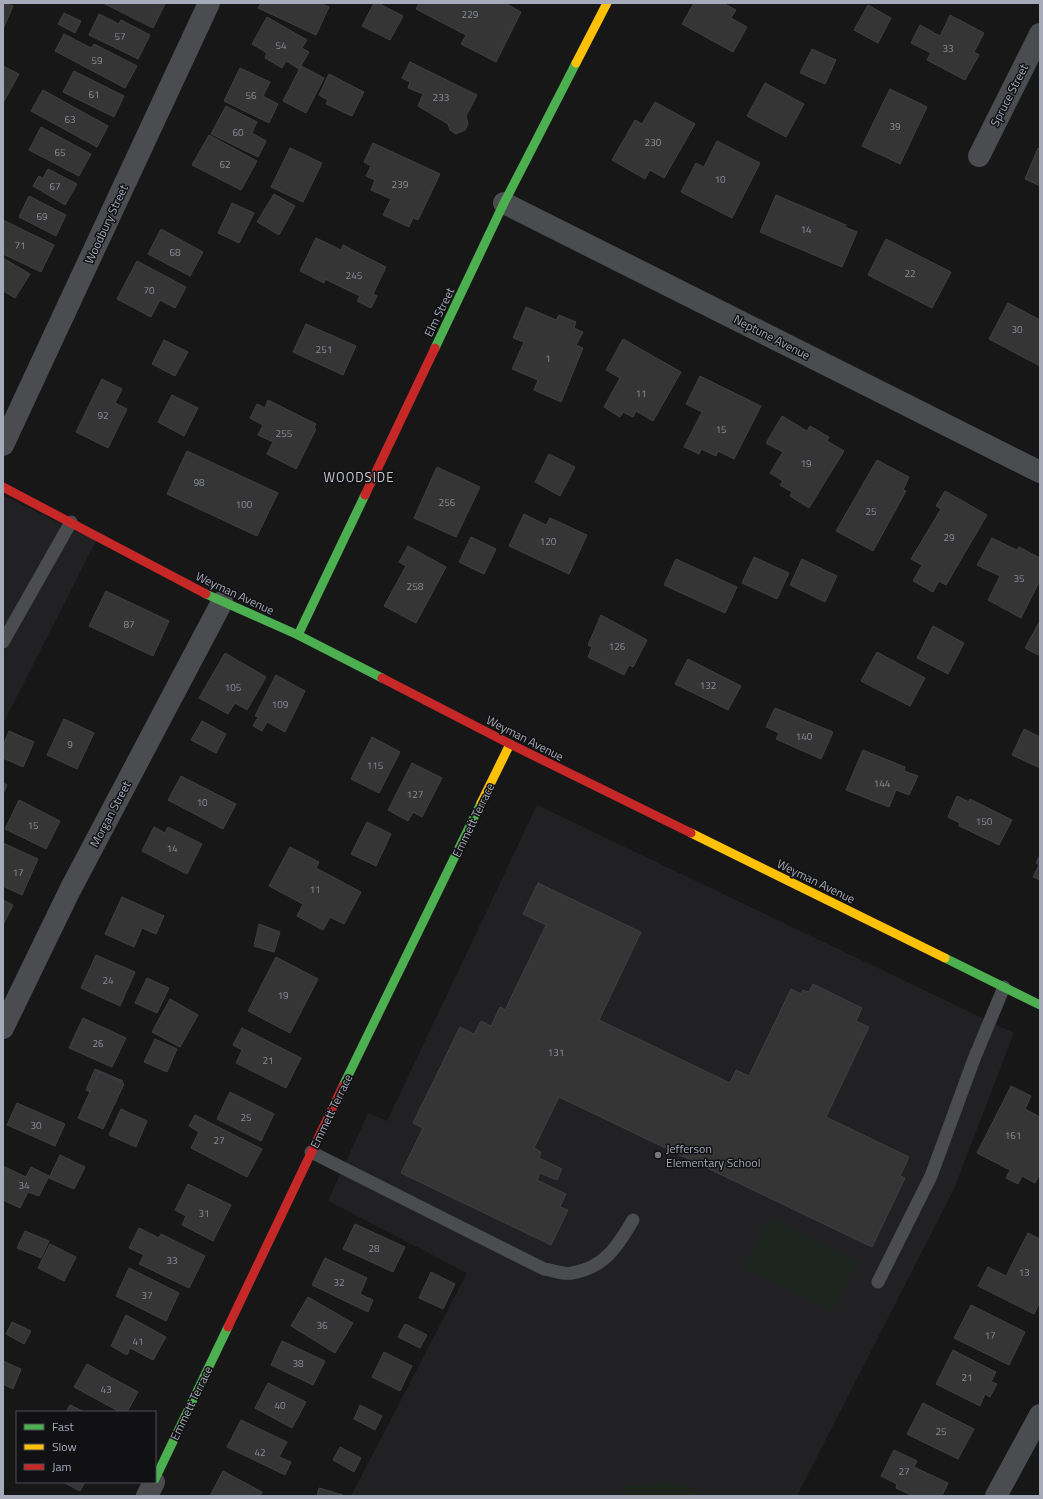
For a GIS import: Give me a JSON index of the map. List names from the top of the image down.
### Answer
{
  "streets": {
    "street": [
      "Spruce Street",
      "Woodbury Street",
      "Elm Street",
      "Neptune Avenue",
      "Weyman Avenue",
      "Morgan Street",
      "Emmett Terrace"
    ]
  },
  "crossings": [
    ["Elm Street", "Neptune Avenue"],
    ["Elm Street", "Weyman Avenue"],
    ["Weyman Avenue", "Morgan Street"],
    ["Weyman Avenue", "Emmett Terrace"]
  ],
  "districts": ["WOODSIDE"],
  "places": ["Jefferson Elementary School"],
  "house_numbers": [
    "229",
    "57",
    "54",
    "33",
    "59",
    "61",
    "56",
    "233",
    "63",
    "39",
    "60",
    "230",
    "65",
    "62",
    "10",
    "239",
    "67",
    "69",
    "14",
    "71",
    "68",
    "22",
    "245",
    "70",
    "30",
    "251",
    "1",
    "11",
    "92",
    "15",
    "255",
    "19",
    "98",
    "256",
    "100",
    "25",
    "29",
    "120",
    "35",
    "258",
    "87",
    "126",
    "132",
    "105",
    "109",
    "140",
    "9",
    "115",
    "144",
    "127",
    "10",
    "150",
    "15",
    "14",
    "17",
    "11",
    "24",
    "19",
    "26",
    "131",
    "21",
    "25",
    "30",
    "161",
    "27",
    "34",
    "31",
    "28",
    "33",
    "13",
    "32",
    "37",
    "36",
    "17",
    "41",
    "38",
    "21",
    "43",
    "40",
    "25",
    "42",
    "27"
  ],
  "legend": ["Fast", "Slow", "Jam"]
}
